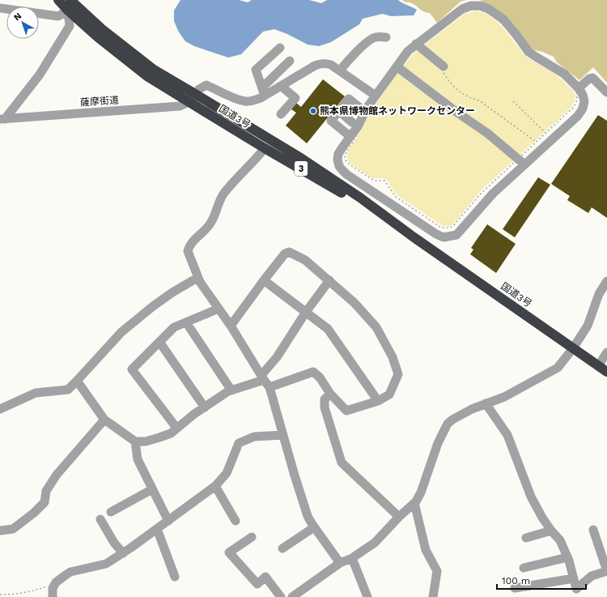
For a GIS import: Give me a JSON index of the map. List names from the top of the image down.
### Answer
{
  "streets": {
    "highway": ["国道3号", "3"],
    "street": ["薩摩街道"]
  },
  "crossings": [
    ["薩摩街道", "国道3号"]
  ],
  "places": ["熊本県博物館ネットワークセンター"],
  "scale_bar": "100 m",
  "north": "top left"
}
